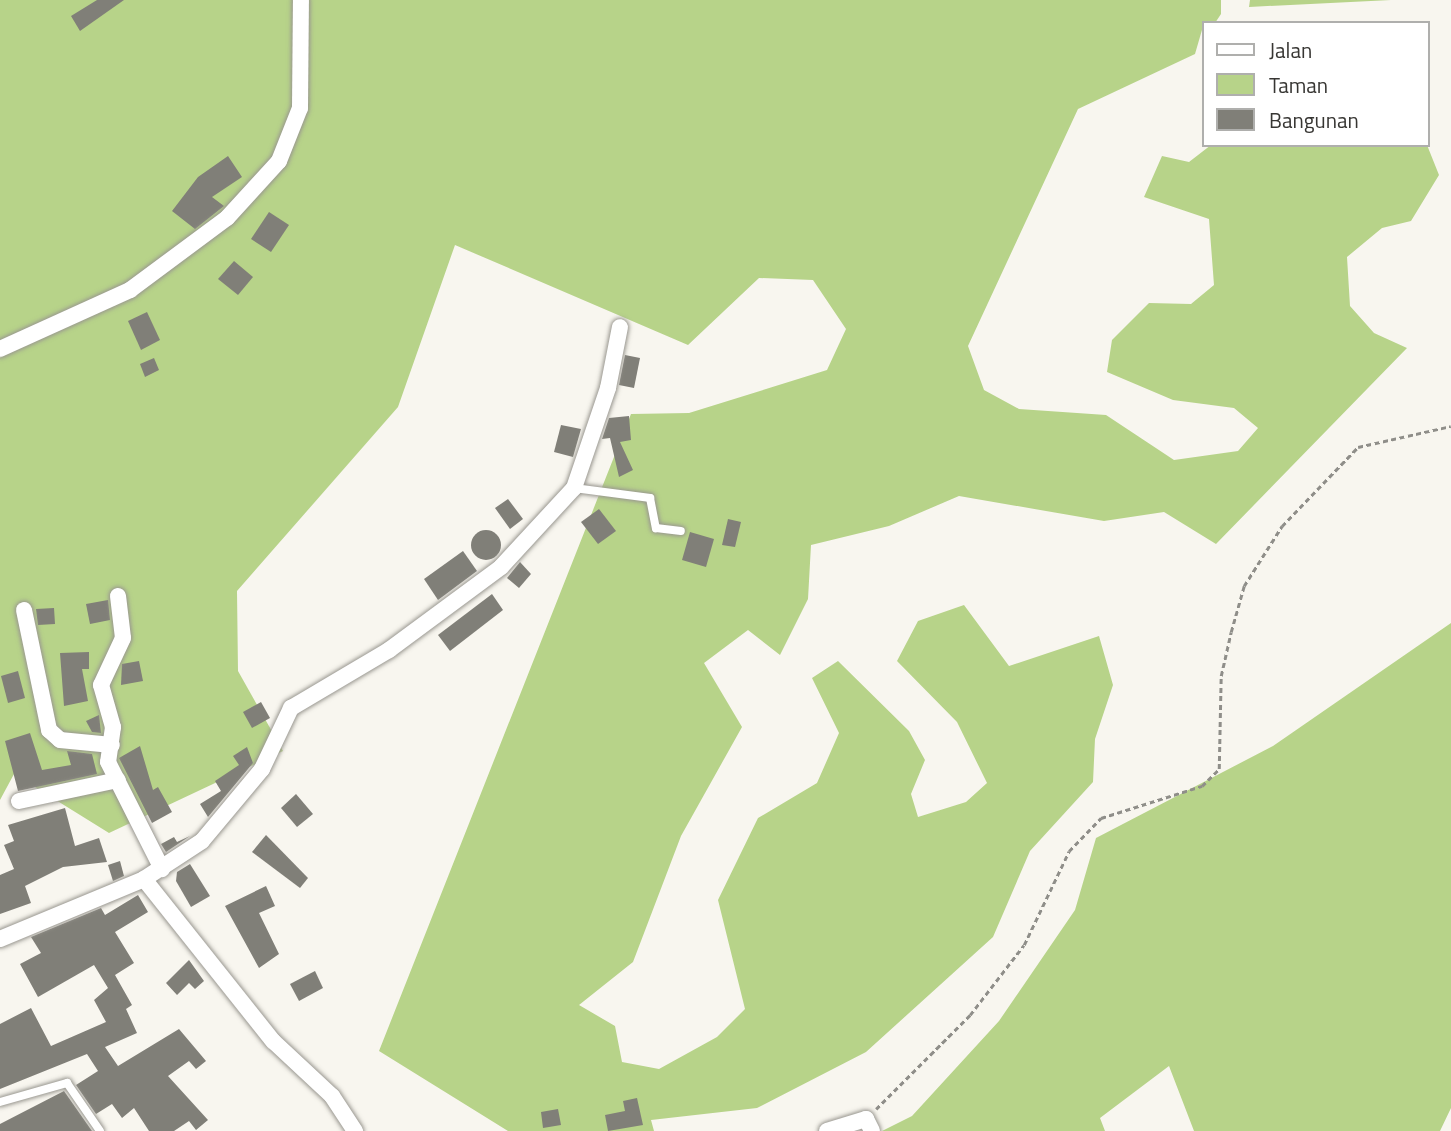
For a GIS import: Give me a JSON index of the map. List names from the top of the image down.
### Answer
{
  "legend": ["Jalan", "Taman", "Bangunan"]
}
